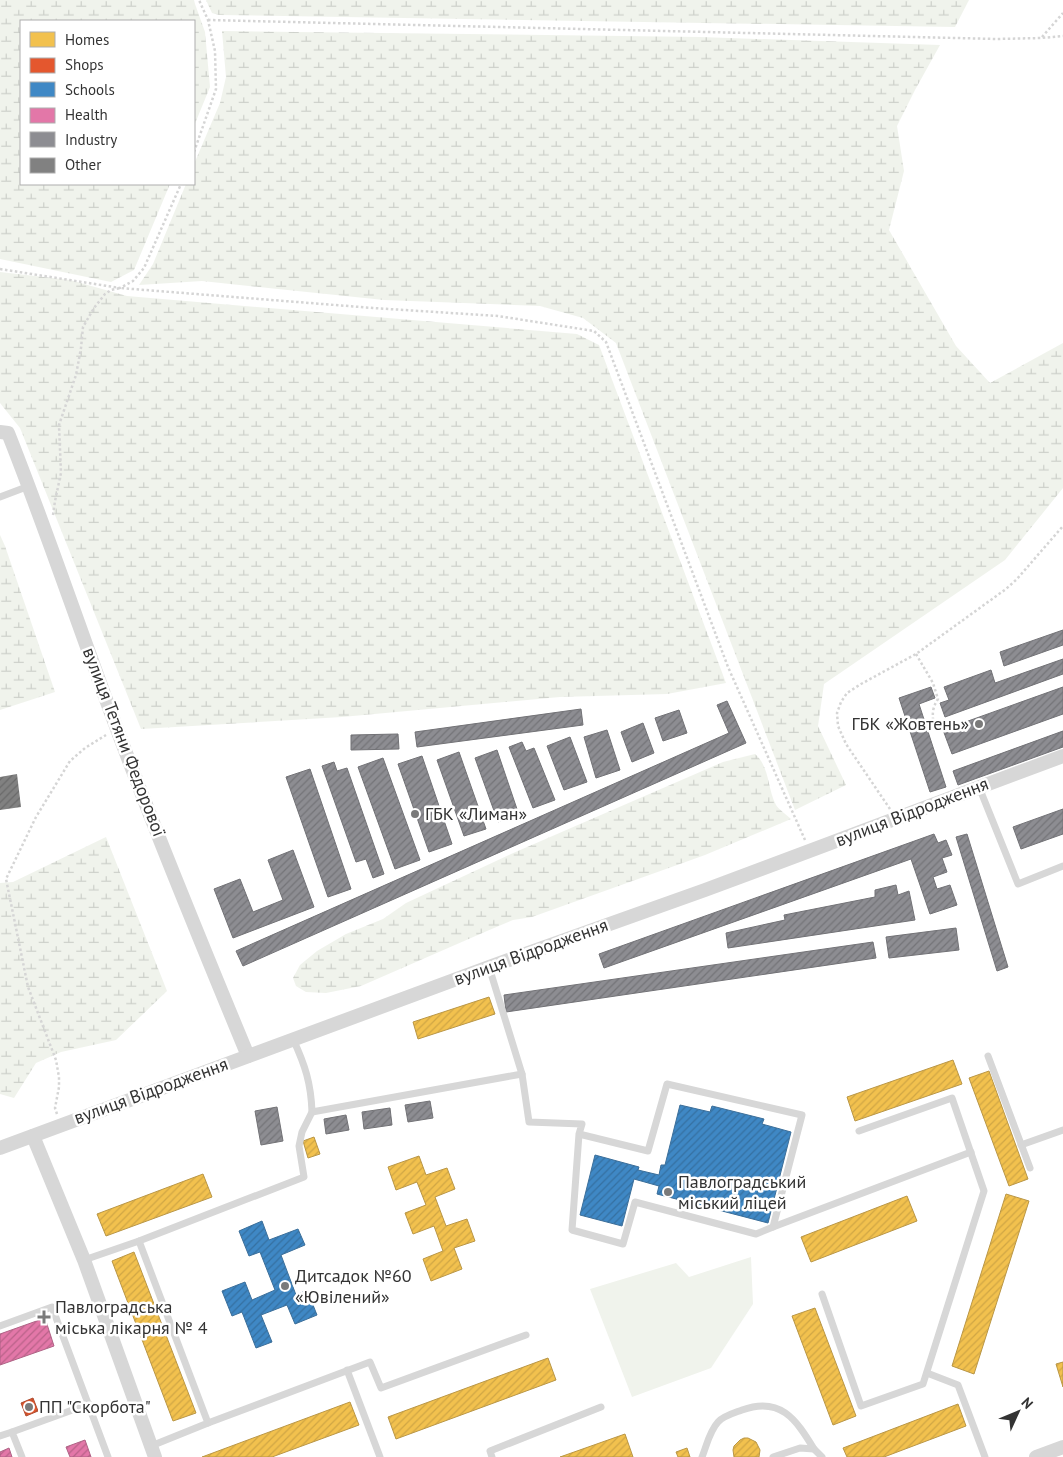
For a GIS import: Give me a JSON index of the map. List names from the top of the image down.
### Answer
{
  "streets": {
    "street": ["вулиця Тетяни Федорової", "вулиця Відродження"]
  },
  "crossings": [
    ["вулиця Тетяни Федорової", "вулиця Відродження"]
  ],
  "places": {
    "other": [
      "ГБК «Жовтень»",
      "ГБК «Лиман»",
      "Павлоградський міський ліцей",
      "Дитсадок №60 «Ювілений»",
      "ПП \"Скорбота\""
    ],
    "health": ["Павлоградська міська лікарня № 4"]
  },
  "legend": [
    "Homes",
    "Shops",
    "Schools",
    "Health",
    "Industry",
    "Other"
  ],
  "north": "top right"
}
